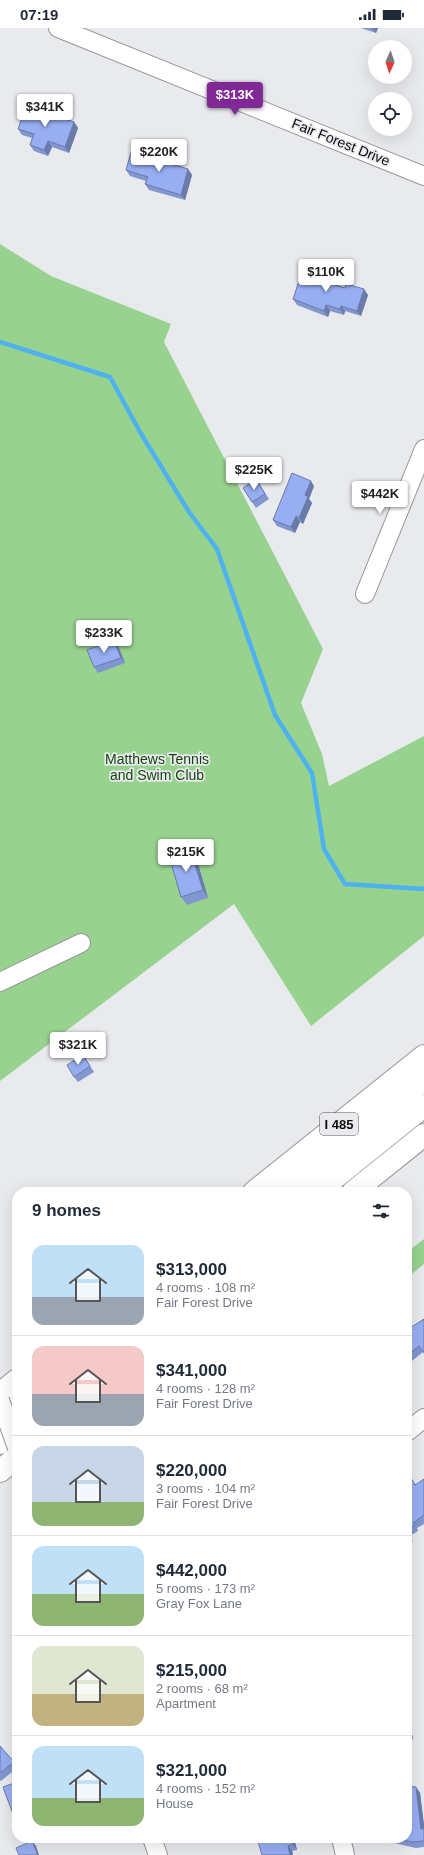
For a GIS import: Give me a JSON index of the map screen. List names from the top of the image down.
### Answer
{
  "streets": {
    "highway": ["I 485"],
    "street": ["Fair Forest Drive"]
  },
  "parks": ["Matthews Tennis and Swim Club"],
  "north": "bottom",
  "page": {
    "status": "07:19",
    "price": [
      "$313K",
      "$341K",
      "$220K",
      "$110K",
      "$225K",
      "$442K",
      "$233K",
      "$215K",
      "$321K"
    ],
    "heading": "9 homes",
    "list": [
      {
        "name": "$313,000",
        "note": "4 rooms · 108 m² · Fair Forest Drive"
      },
      {
        "name": "$341,000",
        "note": "4 rooms · 128 m² · Fair Forest Drive"
      },
      {
        "name": "$220,000",
        "note": "3 rooms · 104 m² · Fair Forest Drive"
      },
      {
        "name": "$442,000",
        "note": "5 rooms · 173 m² · Gray Fox Lane"
      },
      {
        "name": "$215,000",
        "note": "2 rooms · 68 m² · Apartment"
      },
      {
        "name": "$321,000",
        "note": "4 rooms · 152 m² · House"
      }
    ]
  }
}
